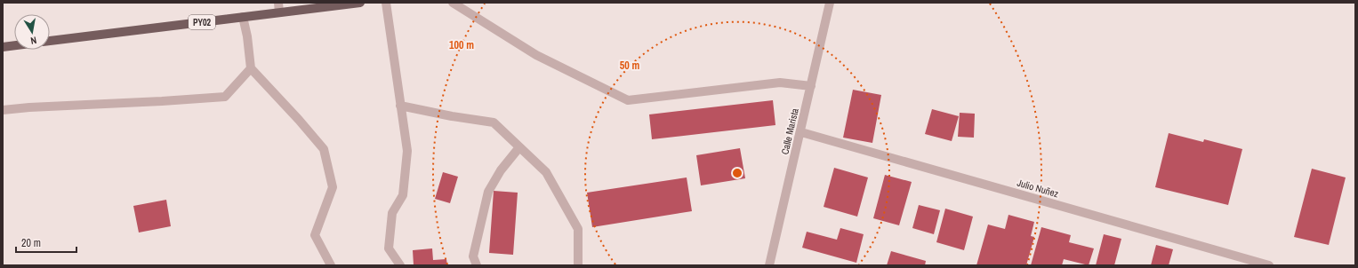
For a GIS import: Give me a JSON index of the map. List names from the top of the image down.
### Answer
{
  "streets": {
    "main road": ["PY02"],
    "street": ["Calle Marista", "Julio Nuñez"]
  },
  "crossings": [
    ["Calle Marista", "Julio Nuñez"]
  ],
  "scale_bar": "20 m",
  "north": "bottom",
  "rings": ["100 m", "50 m"]
}
